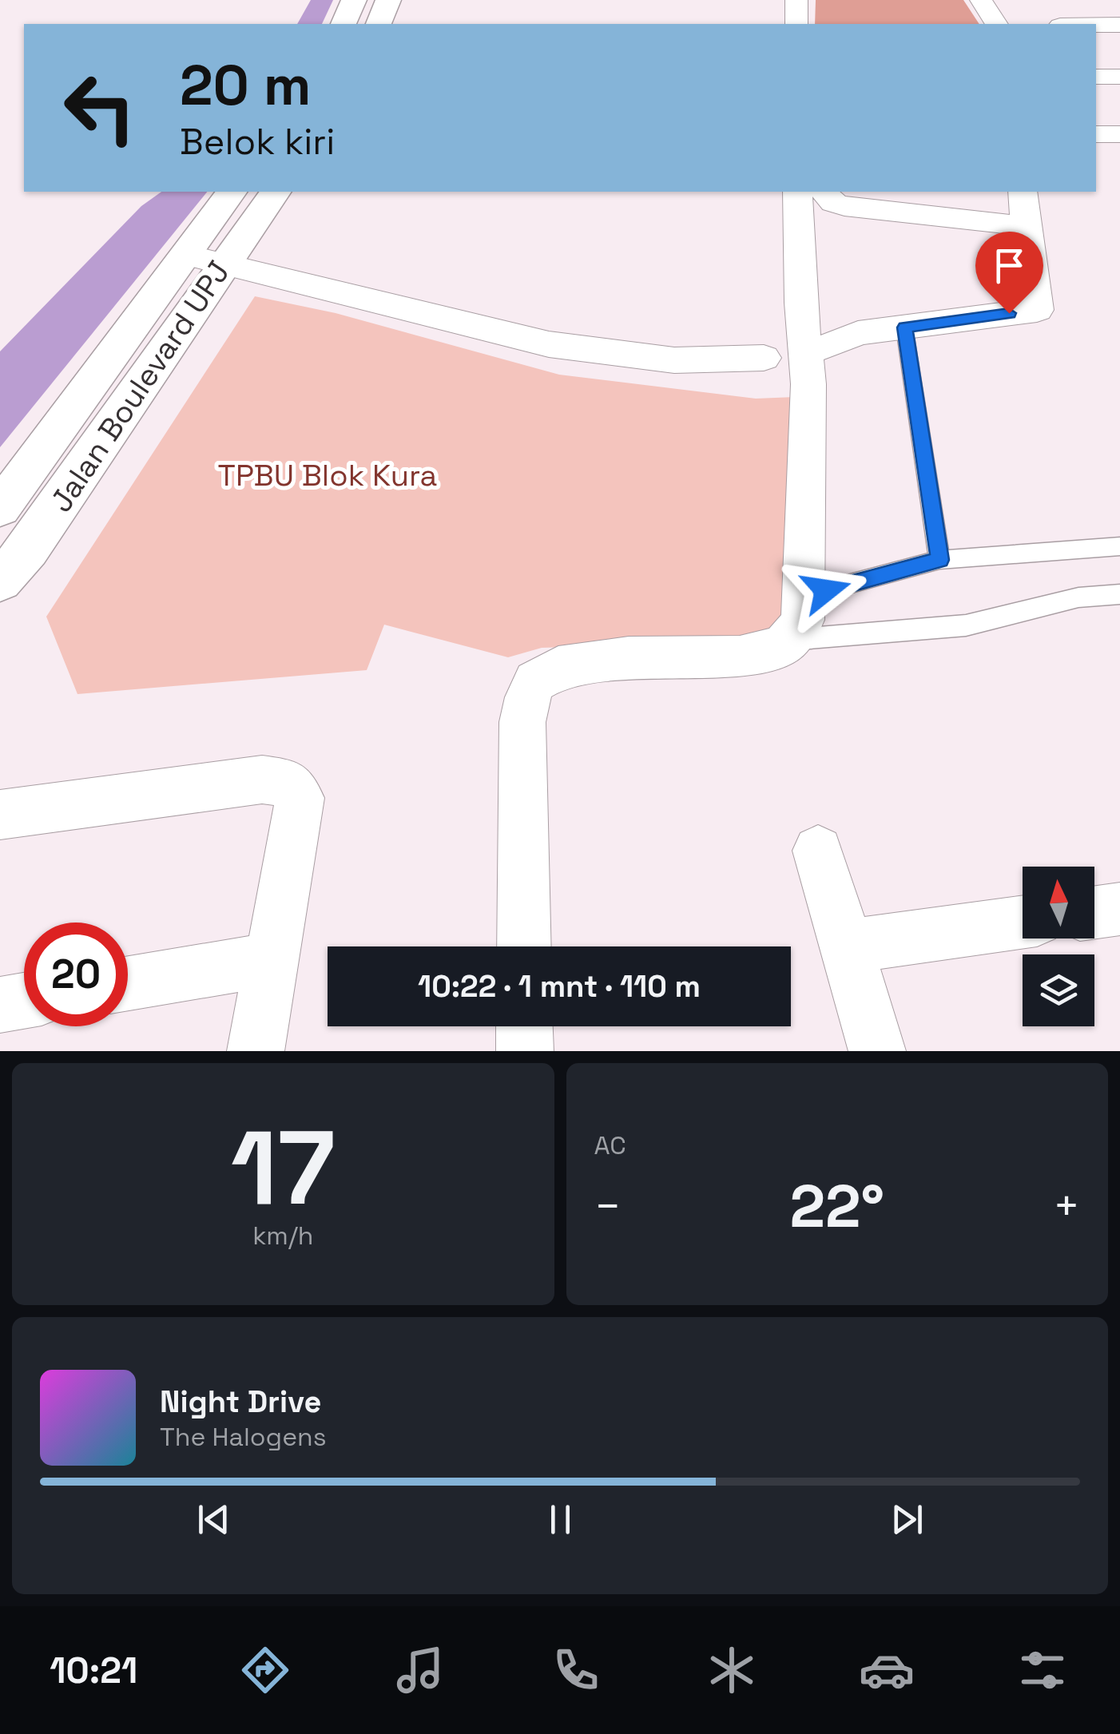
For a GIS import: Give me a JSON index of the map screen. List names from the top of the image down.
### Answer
{
  "streets": {
    "street": ["Jalan Boulevard UPJ"]
  },
  "parks": ["TPBU Blok Kura"],
  "north": "top",
  "page": {
    "turn": ["20 m", "Belok kiri"],
    "limit": "20",
    "trip": "10:22 · 1 mnt · 110 m",
    "tile": [
      ["17", "km/h"],
      "AC"
    ],
    "heat": ["−", "22°", "+"],
    "song": ["Night Drive", "The Halogens"],
    "tabs": "10:21"
  }
}
